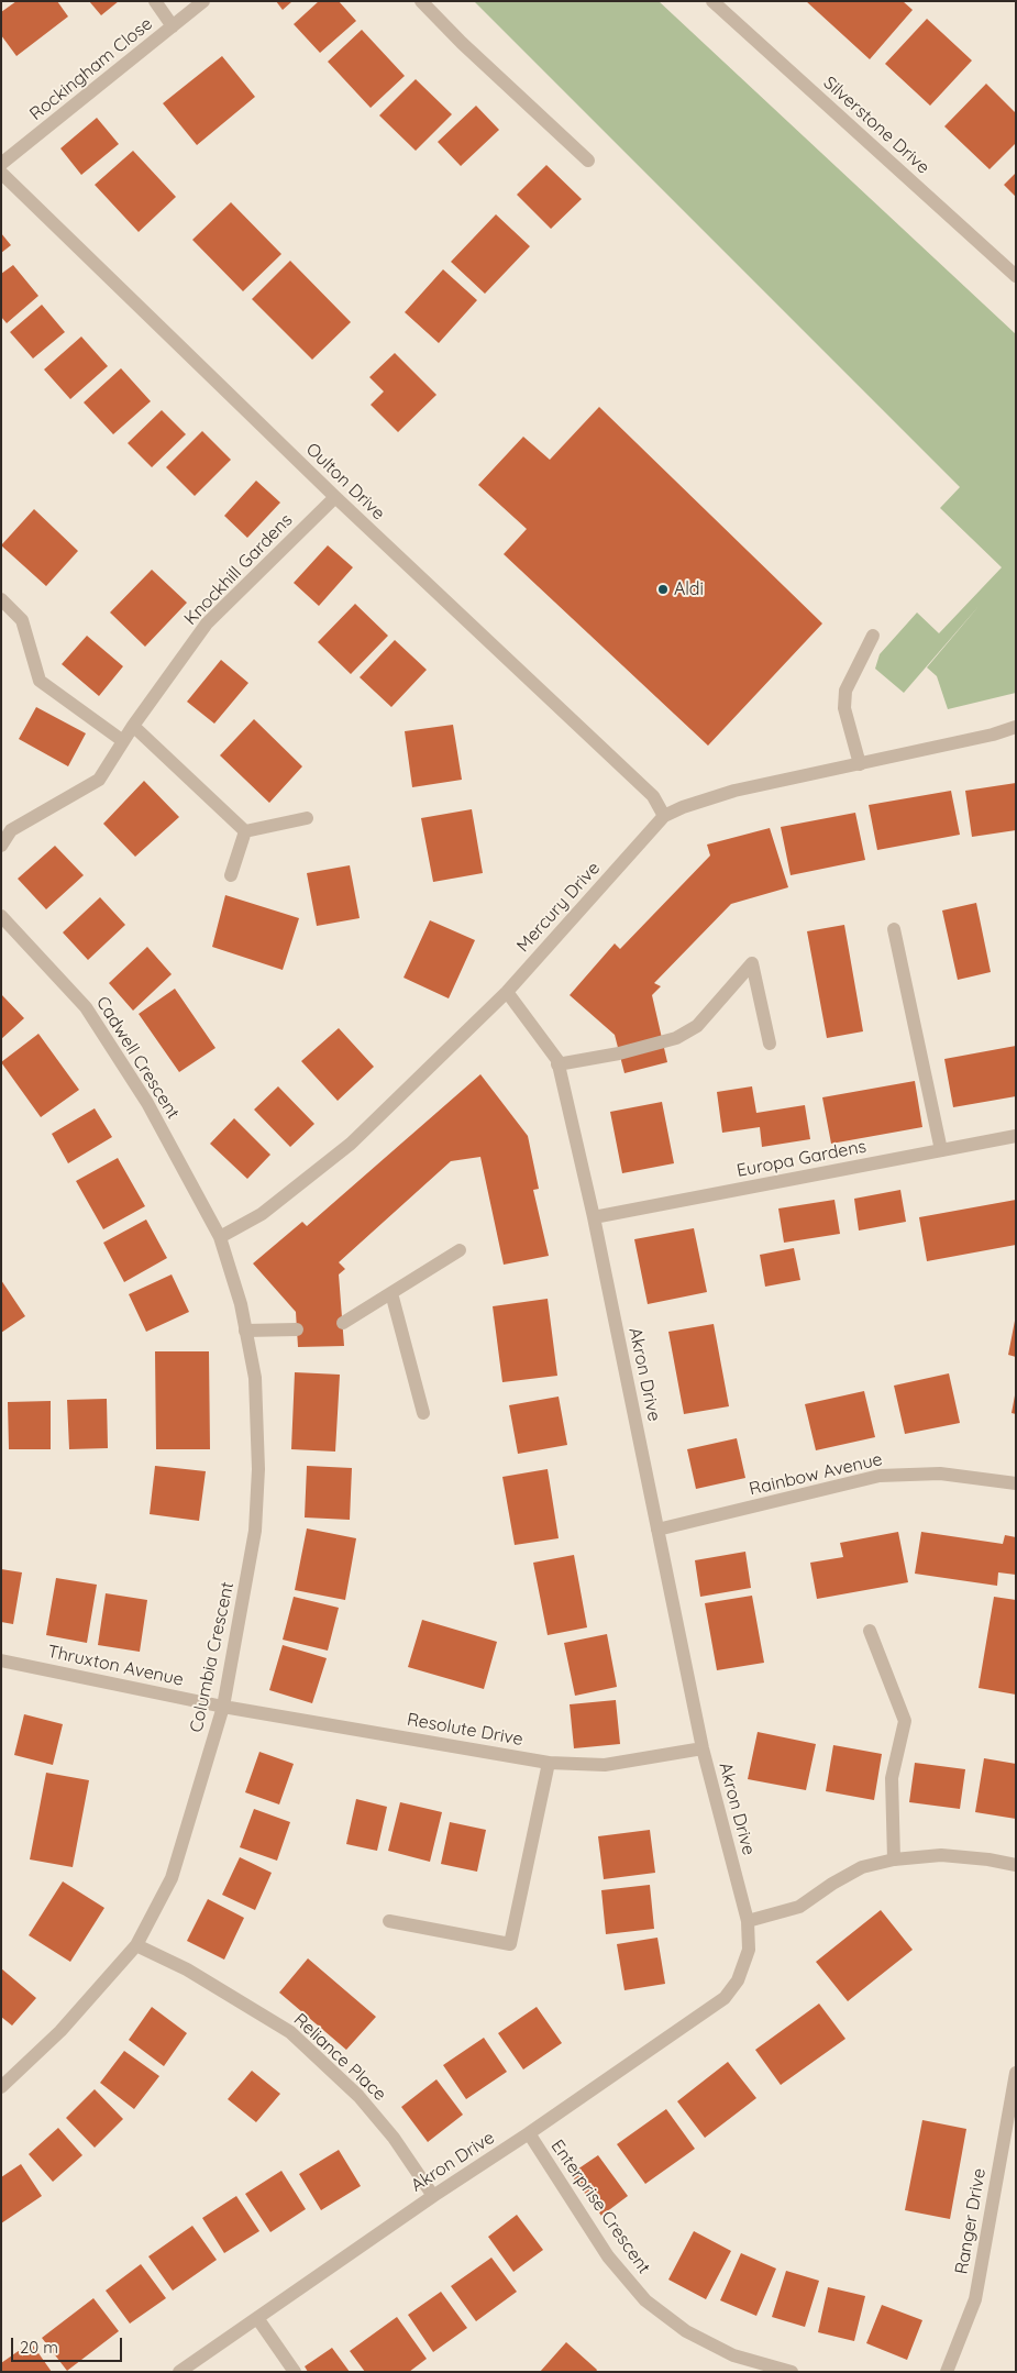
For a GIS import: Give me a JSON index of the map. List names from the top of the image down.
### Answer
{
  "streets": {
    "street": [
      "Rockingham Close",
      "Silverstone Drive",
      "Oulton Drive",
      "Knockhill Gardens",
      "Mercury Drive",
      "Cadwell Crescent",
      "Europa Gardens",
      "Akron Drive",
      "Rainbow Avenue",
      "Columbia Crescent",
      "Thruxton Avenue",
      "Resolute Drive",
      "Reliance Place",
      "Enterprise Crescent",
      "Ranger Drive"
    ]
  },
  "crossings": [
    ["Oulton Drive", "Knockhill Gardens"],
    ["Oulton Drive", "Mercury Drive"],
    ["Mercury Drive", "Cadwell Crescent"],
    ["Mercury Drive", "Akron Drive"],
    ["Mercury Drive", "Columbia Crescent"],
    ["Cadwell Crescent", "Columbia Crescent"],
    ["Europa Gardens", "Akron Drive"],
    ["Akron Drive", "Rainbow Avenue"],
    ["Akron Drive", "Resolute Drive"],
    ["Akron Drive", "Reliance Place"],
    ["Akron Drive", "Enterprise Crescent"],
    ["Columbia Crescent", "Thruxton Avenue"],
    ["Columbia Crescent", "Resolute Drive"],
    ["Columbia Crescent", "Reliance Place"],
    ["Thruxton Avenue", "Resolute Drive"]
  ],
  "places": ["Aldi"],
  "scale_bar": "20 m"
}
